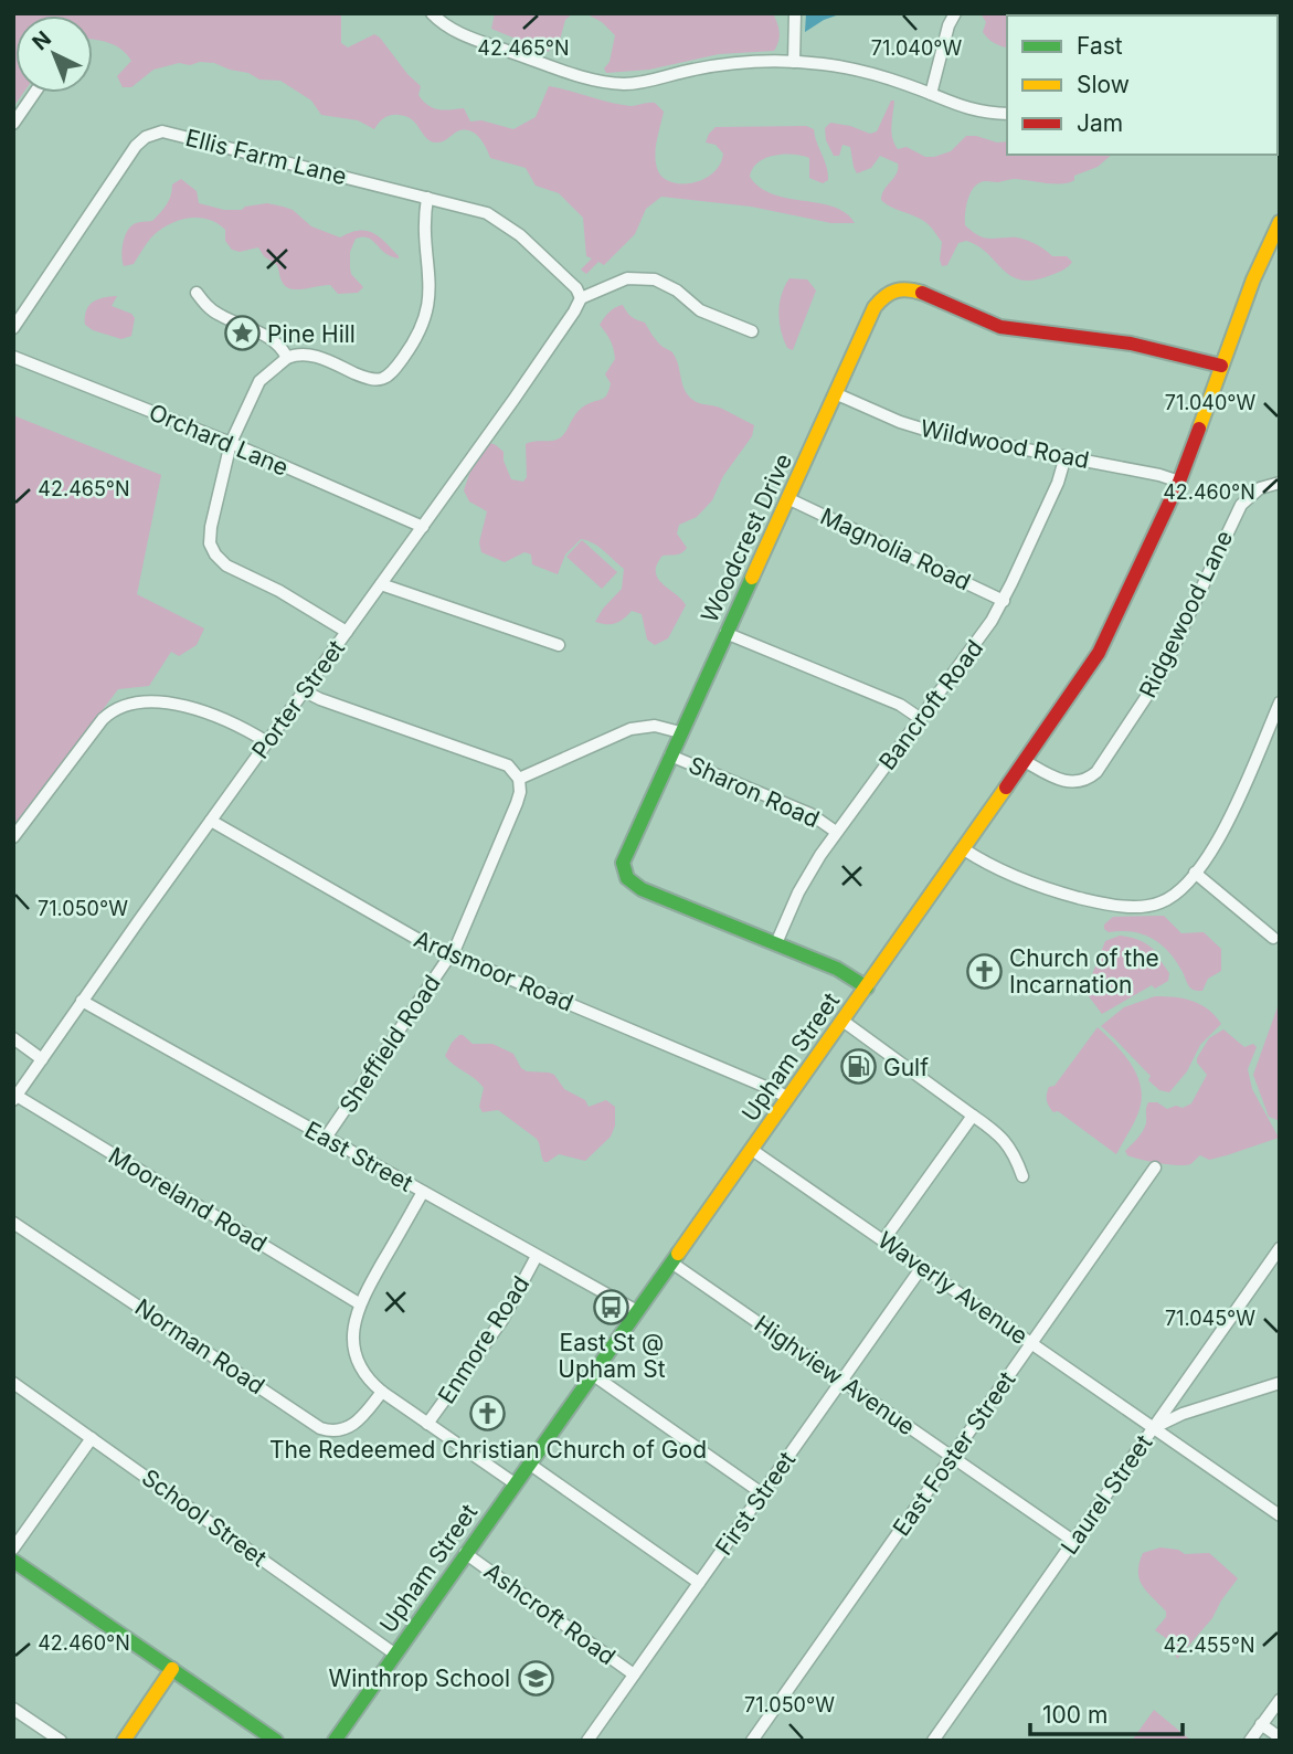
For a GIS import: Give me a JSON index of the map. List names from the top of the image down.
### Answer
{
  "streets": {
    "main road": ["Woodcrest Drive", "Upham Street"],
    "street": [
      "Ellis Farm Lane",
      "Orchard Lane",
      "Wildwood Road",
      "Magnolia Road",
      "Ridgewood Lane",
      "Porter Street",
      "Bancroft Road",
      "Sharon Road",
      "Ardsmoor Road",
      "Sheffield Road",
      "East Street",
      "Mooreland Road",
      "Waverly Avenue",
      "Enmore Road",
      "Norman Road",
      "Highview Avenue",
      "East Foster Street",
      "Laurel Street",
      "First Street",
      "School Street",
      "Ashcroft Road"
    ]
  },
  "crossings": [
    ["Ellis Farm Lane", "Porter Street"],
    ["Orchard Lane", "Porter Street"],
    ["Wildwood Road", "Woodcrest Drive"],
    ["Wildwood Road", "Bancroft Road"],
    ["Wildwood Road", "Upham Street"],
    ["Woodcrest Drive", "Magnolia Road"],
    ["Woodcrest Drive", "Bancroft Road"],
    ["Woodcrest Drive", "Sharon Road"],
    ["Woodcrest Drive", "Upham Street"],
    ["Magnolia Road", "Bancroft Road"],
    ["Ridgewood Lane", "Upham Street"],
    ["Porter Street", "Ardsmoor Road"],
    ["Porter Street", "East Street"],
    ["Porter Street", "Mooreland Road"],
    ["Bancroft Road", "Sharon Road"],
    ["Ardsmoor Road", "Sheffield Road"],
    ["Ardsmoor Road", "Upham Street"],
    ["Sheffield Road", "East Street"],
    ["Upham Street", "East Street"],
    ["Upham Street", "Waverly Avenue"],
    ["Upham Street", "Highview Avenue"],
    ["Upham Street", "School Street"],
    ["Upham Street", "Ashcroft Road"],
    ["East Street", "Enmore Road"],
    ["Waverly Avenue", "East Foster Street"],
    ["Waverly Avenue", "Laurel Street"],
    ["Waverly Avenue", "First Street"],
    ["Highview Avenue", "East Foster Street"],
    ["Highview Avenue", "Laurel Street"],
    ["Highview Avenue", "First Street"],
    ["First Street", "Ashcroft Road"]
  ],
  "places": {
    "place": ["Pine Hill"],
    "church": ["Church of the Incarnation", "The Redeemed Christian Church of God"],
    "fuel station": ["Gulf"],
    "bus stop": ["East St @ Upham St"],
    "school or university": ["Winthrop School"]
  },
  "legend": ["Fast", "Slow", "Jam"],
  "scale_bar": "100 m",
  "north": "top left",
  "coordinates": [
    "42.465°N",
    "71.040°W",
    "42.460°N",
    "71.050°W",
    "71.045°W",
    "42.455°N"
  ]
}
